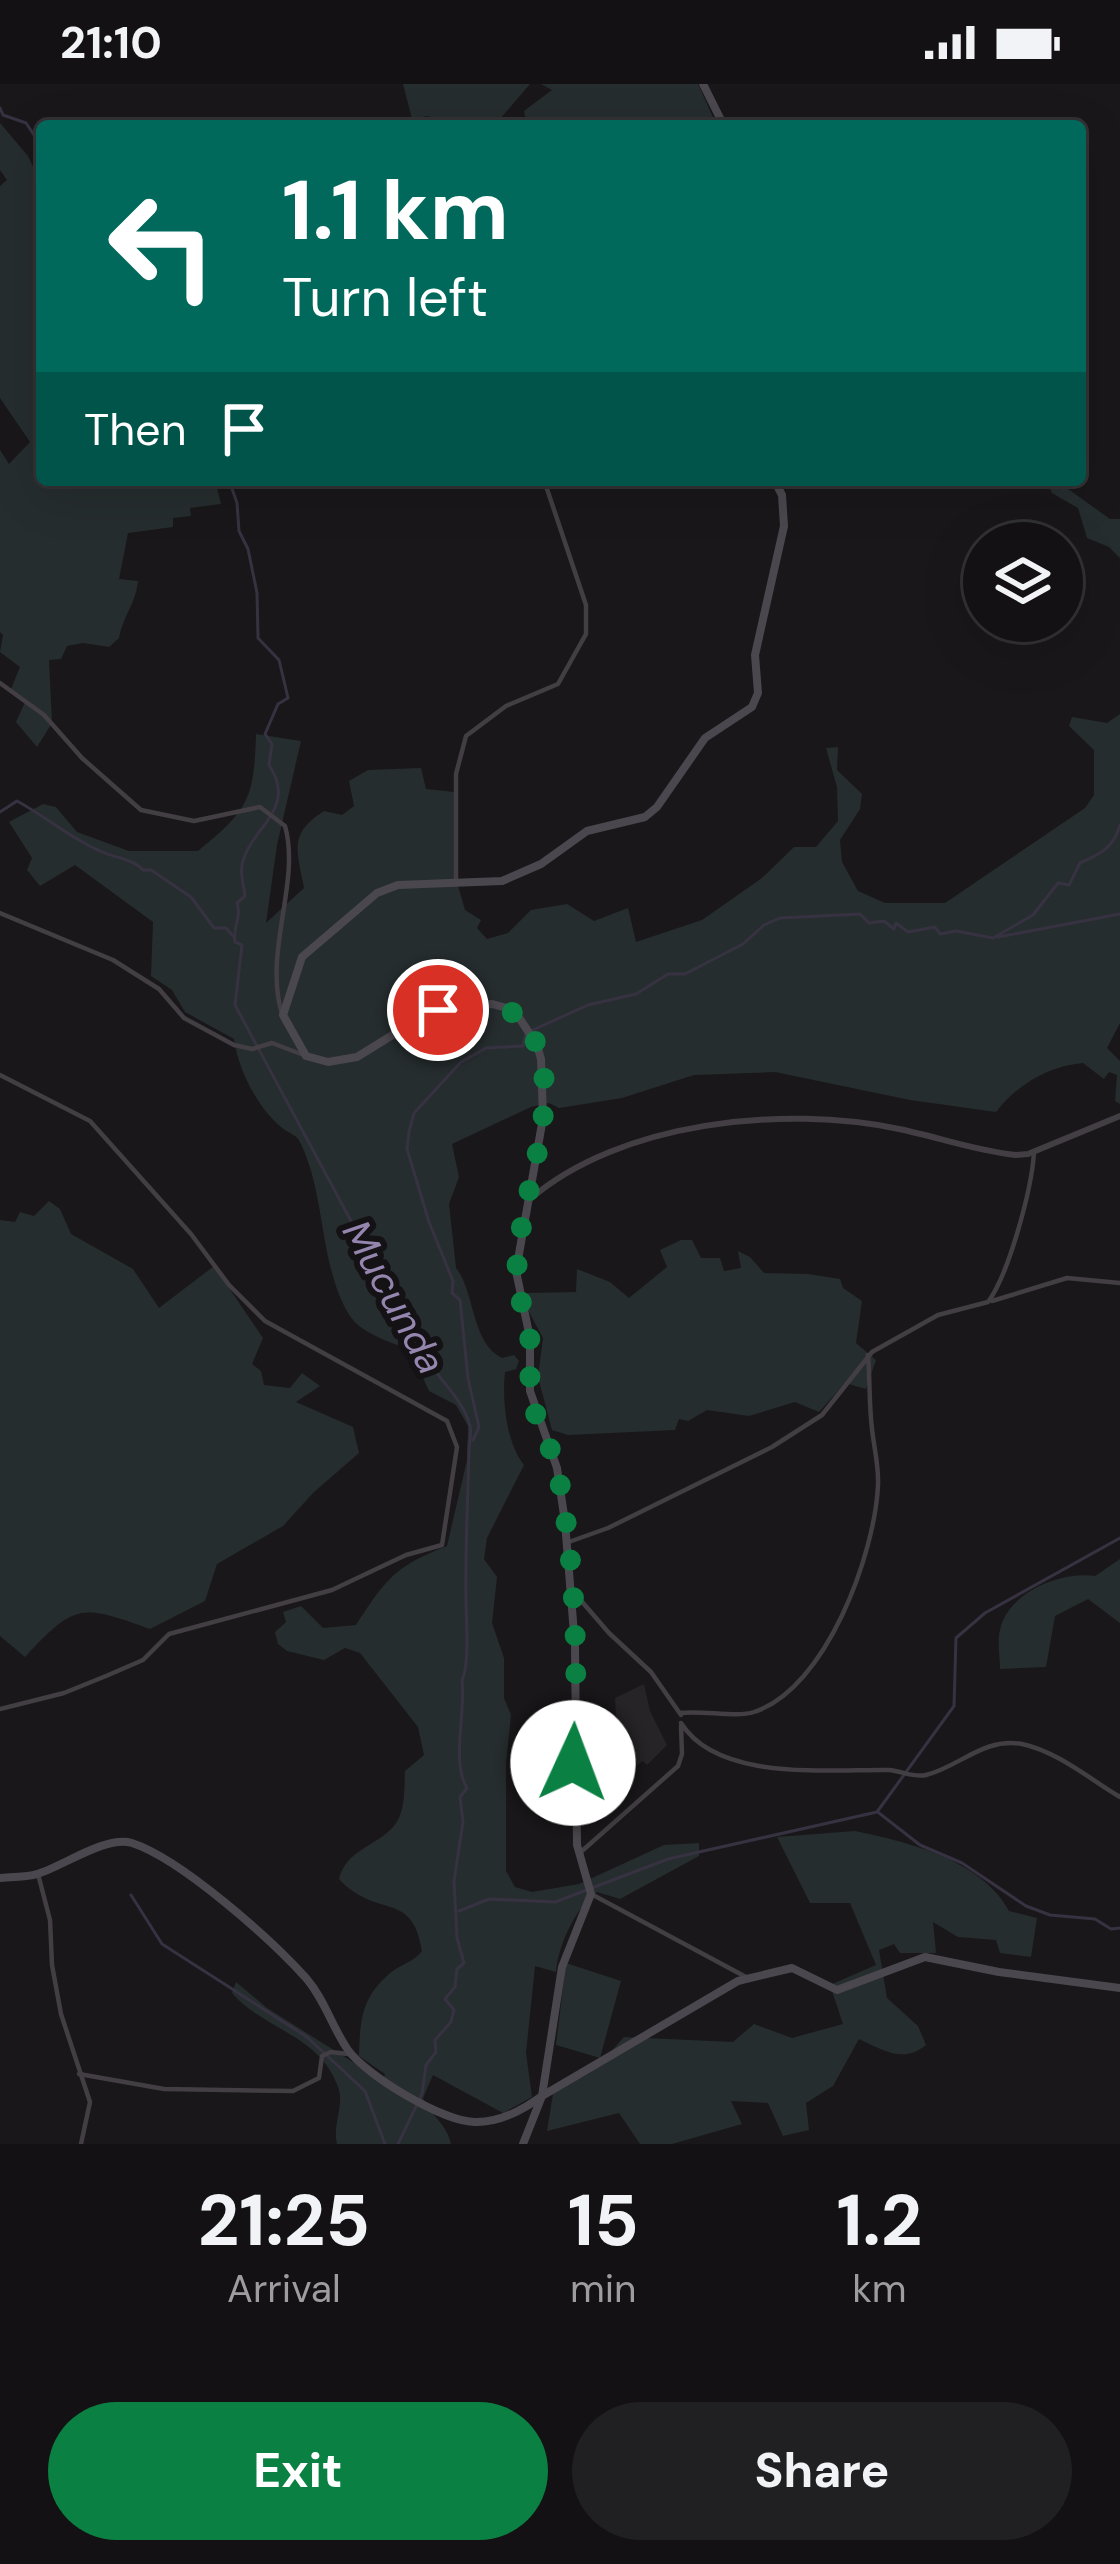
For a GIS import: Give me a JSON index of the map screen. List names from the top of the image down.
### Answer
{
  "water": ["Mucunda"],
  "page": {
    "status": "21:10",
    "turn": ["1.1 km", "Turn left"],
    "then": "Then",
    "eta": [
      "21:25",
      "Arrival",
      "15",
      "min",
      "1.2",
      "km"
    ],
    "buttons": ["Exit", "Share"]
  }
}
